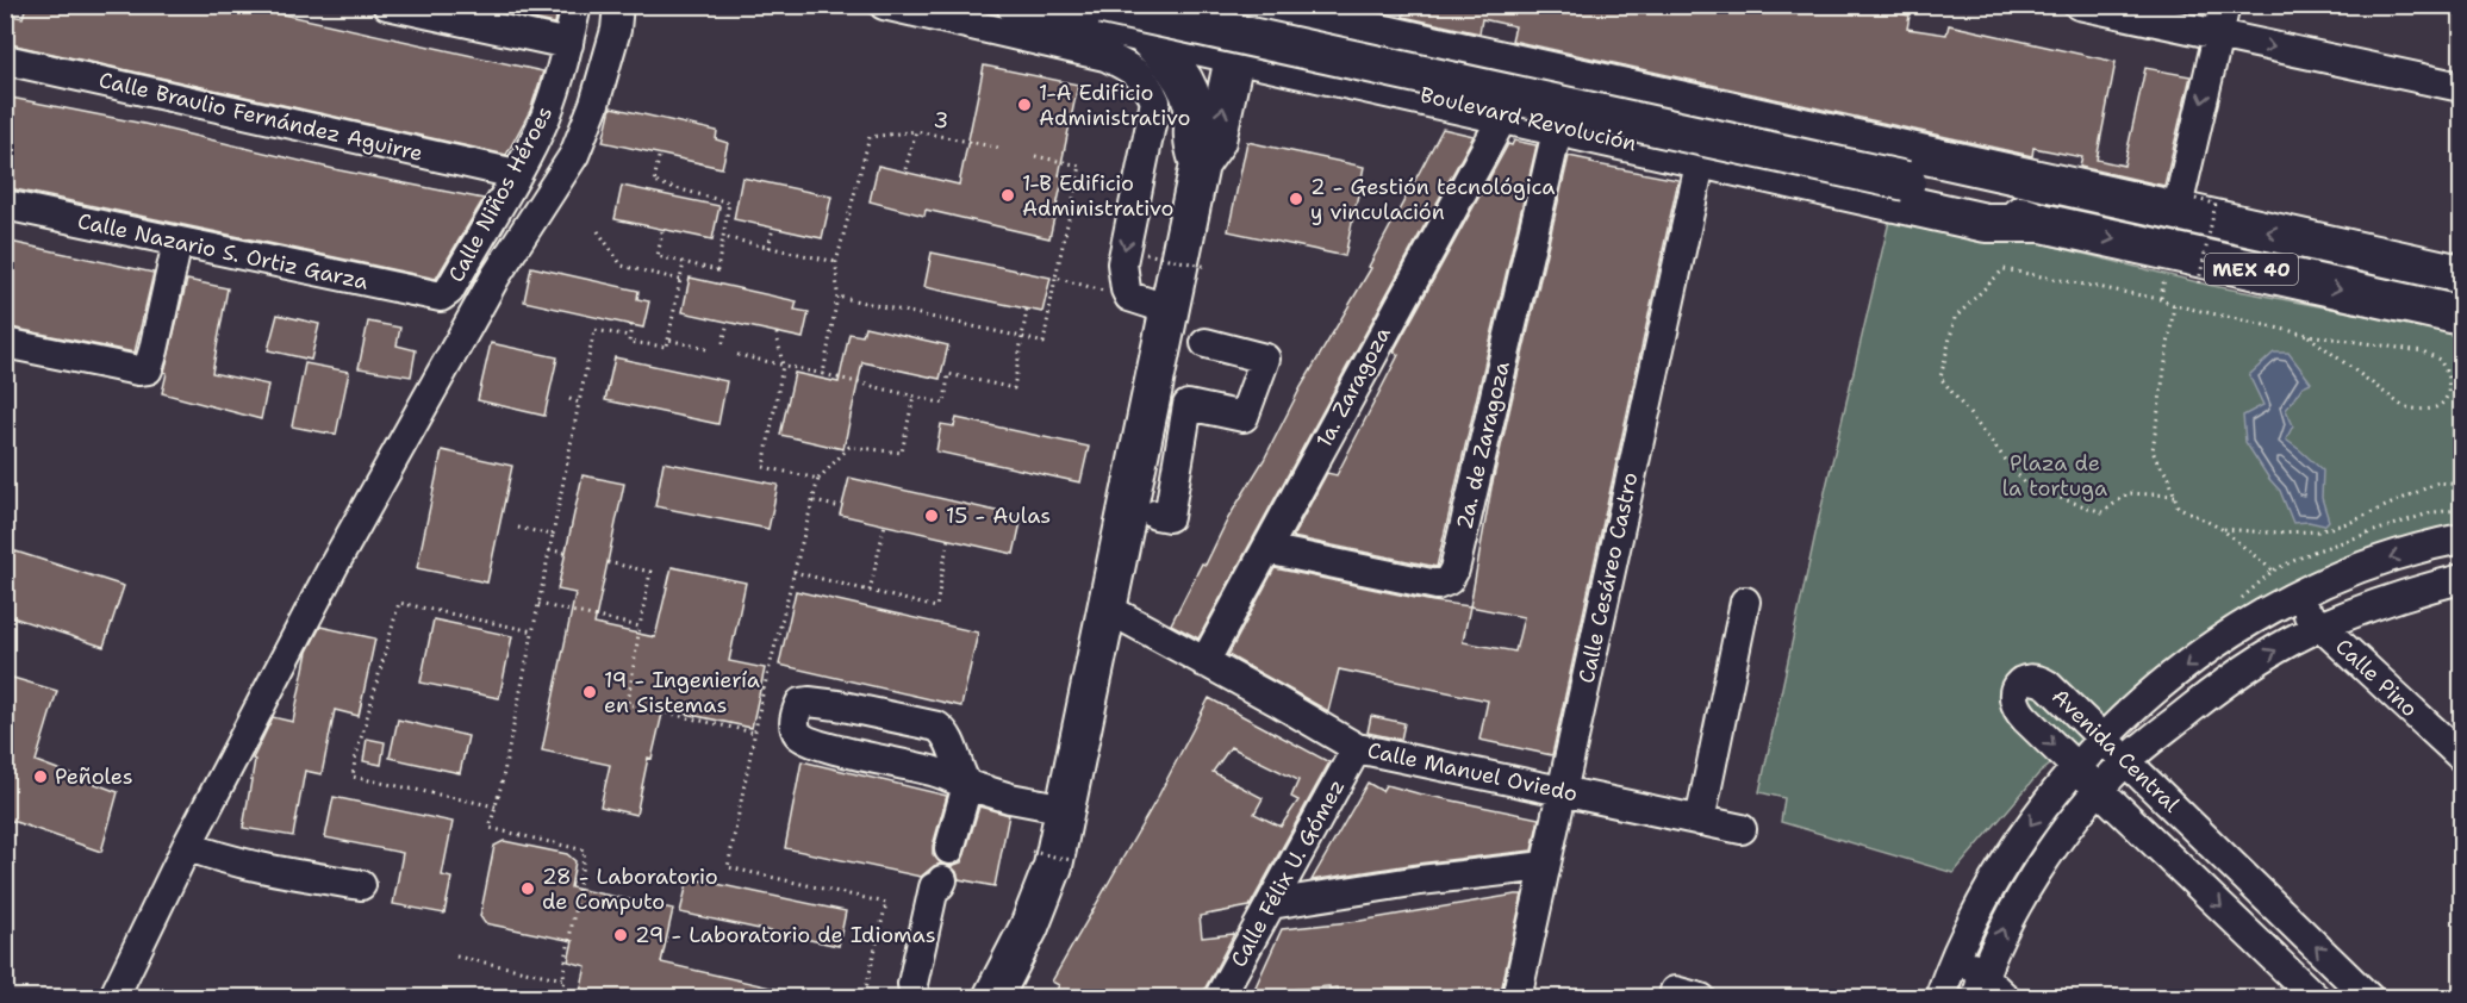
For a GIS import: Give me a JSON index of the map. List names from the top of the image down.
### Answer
{
  "streets": {
    "main road": ["Boulevard Revolución", "MEX 40"],
    "street": [
      "Calle Braulio Fernández Aguirre",
      "Calle Niños Héroes",
      "Calle Nazario S. Ortiz Garza",
      "1a. Zaragoza",
      "2a. de Zaragoza",
      "Calle Cesáreo Castro",
      "Calle Pino",
      "Avenida Central",
      "Calle Manuel Oviedo",
      "Calle Félix U. Gómez"
    ],
    "path": ["3"]
  },
  "crossings": [
    ["Calle Braulio Fernández Aguirre", "Calle Niños Héroes"],
    ["Boulevard Revolución", "MEX 40"],
    ["Boulevard Revolución", "1a. Zaragoza"],
    ["Boulevard Revolución", "2a. de Zaragoza"],
    ["Boulevard Revolución", "Calle Cesáreo Castro"],
    ["Calle Niños Héroes", "Calle Nazario S. Ortiz Garza"],
    ["1a. Zaragoza", "2a. de Zaragoza"],
    ["1a. Zaragoza", "Calle Manuel Oviedo"],
    ["Calle Cesáreo Castro", "Calle Manuel Oviedo"],
    ["Calle Manuel Oviedo", "Calle Félix U. Gómez"]
  ],
  "parks": ["Plaza de la tortuga"],
  "places": [
    "1-A Edificio Administrativo",
    "1-B Edificio Administrativo",
    "2 - Gestión tecnológica y vinculación",
    "15 - Aulas",
    "19 - Ingeniería en Sistemas",
    "Peñoles",
    "28 - Laboratorio de Computo",
    "29 - Laboratorio de Idiomas"
  ]
}
